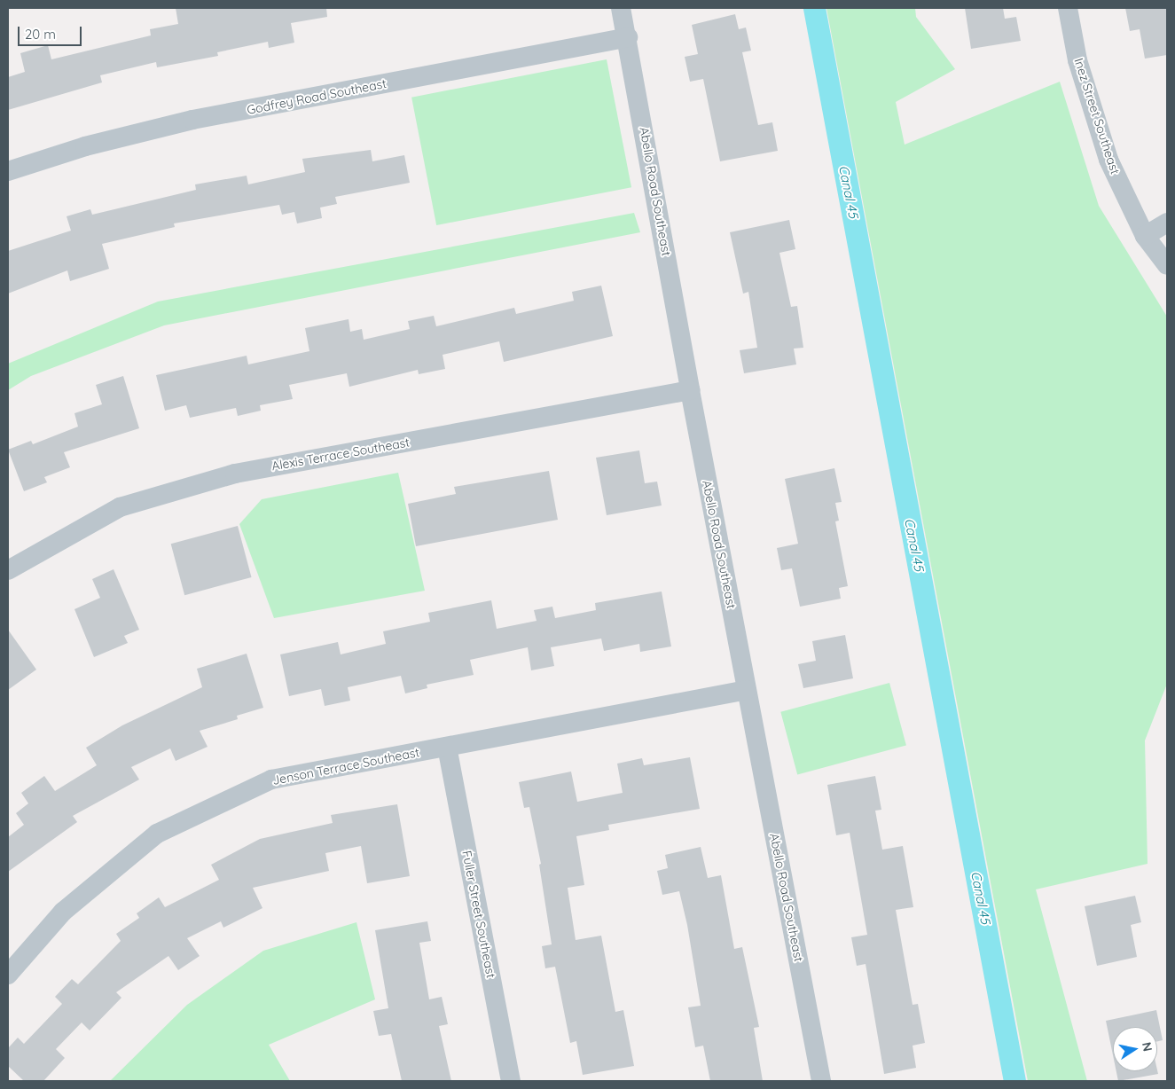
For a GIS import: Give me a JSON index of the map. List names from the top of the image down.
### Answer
{
  "streets": {
    "street": [
      "Godfrey Road Southeast",
      "Inez Street Southeast",
      "Abello Road Southeast",
      "Alexis Terrace Southeast",
      "Jenson Terrace Southeast",
      "Fuller Street Southeast"
    ]
  },
  "crossings": [
    ["Godfrey Road Southeast", "Abello Road Southeast"],
    ["Abello Road Southeast", "Alexis Terrace Southeast"],
    ["Abello Road Southeast", "Jenson Terrace Southeast"],
    ["Jenson Terrace Southeast", "Fuller Street Southeast"]
  ],
  "water": ["Canal 45"],
  "scale_bar": "20 m",
  "north": "right"
}
